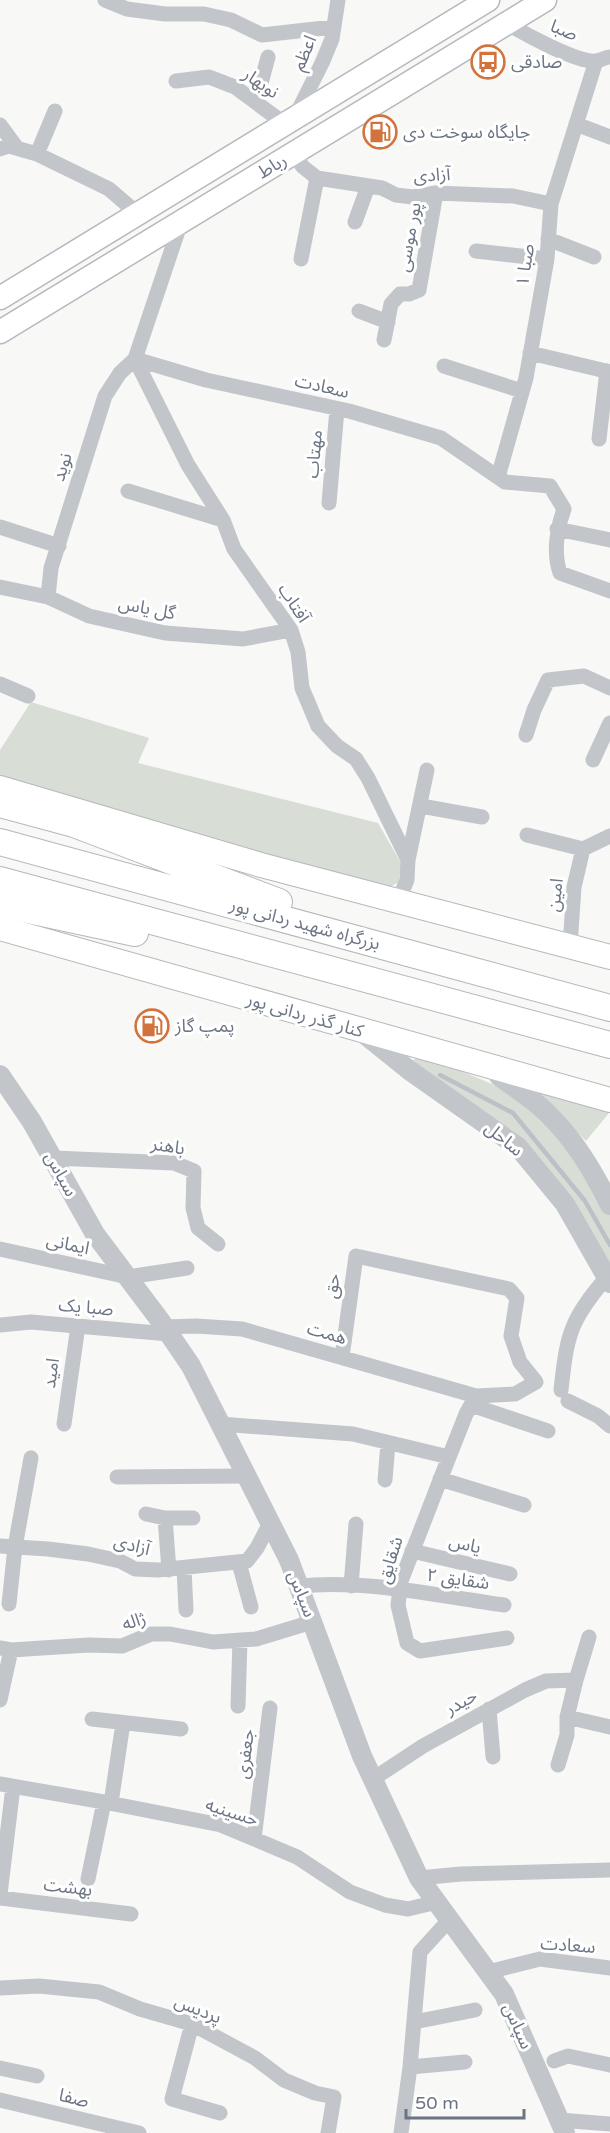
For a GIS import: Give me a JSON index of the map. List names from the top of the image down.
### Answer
{
  "streets": {
    "highway": ["بزرگراه شهید ردانی پور"],
    "main road": ["رباط", "کنار گذر ردانی پور"],
    "street": [
      "صبا",
      "اعظم",
      "نوبهار",
      "آزادی",
      "پور موسی",
      "صبا ۱",
      "سعادت",
      "مهتاب",
      "نوید",
      "آفتاب",
      "گل یاس",
      "امین",
      "ساحل",
      "باهنر",
      "سپاس",
      "ایمانی",
      "حق",
      "صبا یک",
      "همت",
      "امید",
      "یاس",
      "شقایق",
      "شقایق ۲",
      "ژاله",
      "حیدر",
      "جعفری",
      "حسینیه",
      "بهشت",
      "پردیس",
      "صفا"
    ]
  },
  "crossings": [
    ["صبا", "رباط"],
    ["صبا", "صبا ۱"],
    ["اعظم", "نوبهار"],
    ["اعظم", "رباط"],
    ["نوبهار", "رباط"],
    ["آزادی", "پور موسی"],
    ["آزادی", "صبا ۱"],
    ["صبا ۱", "سعادت"],
    ["سعادت", "مهتاب"],
    ["سعادت", "نوید"],
    ["سعادت", "آفتاب"],
    ["سعادت", "سپاس"],
    ["نوید", "آفتاب"],
    ["نوید", "گل یاس"],
    ["آفتاب", "گل یاس"],
    ["کنار گذر ردانی پور", "ساحل"],
    ["باهنر", "سپاس"],
    ["سپاس", "ایمانی"],
    ["سپاس", "صبا یک"],
    ["سپاس", "همت"],
    ["سپاس", "شقایق ۲"],
    ["سپاس", "ژاله"],
    ["سپاس", "حیدر"],
    ["سپاس", "حسینیه"],
    ["حق", "همت"],
    ["حق", "شقایق"],
    ["صبا یک", "همت"],
    ["صبا یک", "امید"],
    ["همت", "شقایق"],
    ["یاس", "شقایق"],
    ["شقایق", "شقایق ۲"],
    ["جعفری", "حسینیه"]
  ],
  "places": {
    "bus stop": ["صادقی"],
    "fuel station": ["جایگاه سوخت دی", "پمپ گاز"]
  },
  "scale_bar": "50 m"
}
